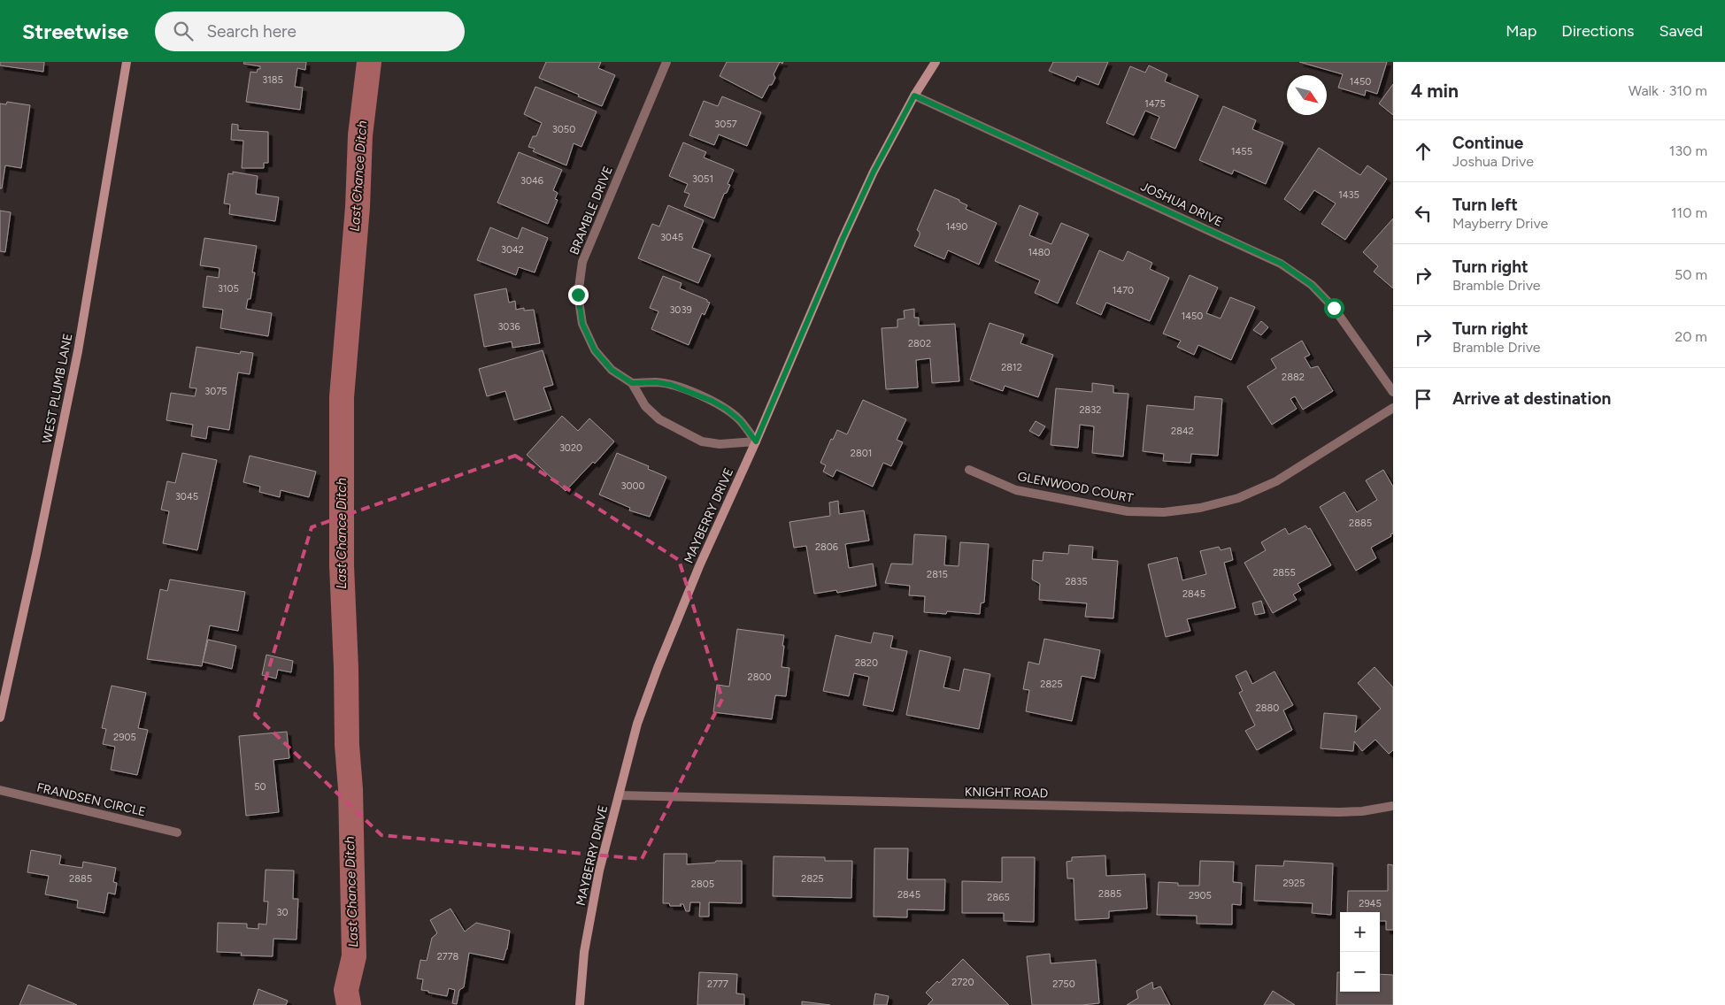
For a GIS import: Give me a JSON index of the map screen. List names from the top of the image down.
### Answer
{
  "streets": {
    "main road": ["WEST PLUMB LANE", "MAYBERRY DRIVE"],
    "street": [
      "JOSHUA DRIVE",
      "BRAMBLE DRIVE",
      "GLENWOOD COURT",
      "KNIGHT ROAD",
      "FRANDSEN CIRCLE"
    ]
  },
  "crossings": [
    ["JOSHUA DRIVE", "MAYBERRY DRIVE"],
    ["BRAMBLE DRIVE", "MAYBERRY DRIVE"],
    ["MAYBERRY DRIVE", "KNIGHT ROAD"]
  ],
  "water": ["Last Chance Ditch"],
  "house_numbers": [
    "3185",
    "1450",
    "1475",
    "3057",
    "3050",
    "1455",
    "3051",
    "3046",
    "1435",
    "1490",
    "3045",
    "3042",
    "1480",
    "3105",
    "1470",
    "3039",
    "1450",
    "3036",
    "2802",
    "2812",
    "2882",
    "3075",
    "2832",
    "2842",
    "3020",
    "2801",
    "3000",
    "3045",
    "2885",
    "2806",
    "2855",
    "2815",
    "2835",
    "2845",
    "2820",
    "2800",
    "2825",
    "2880",
    "2905",
    "50",
    "2885",
    "2825",
    "2925",
    "2805",
    "2885",
    "2845",
    "2905",
    "2865",
    "2945",
    "30",
    "2778",
    "2720",
    "2777",
    "2750"
  ],
  "north": "bottom right",
  "page": {
    "header": "Streetwise",
    "search": "Search here",
    "nav": ["Map", "Directions", "Saved"],
    "heading": ["4 min", "Walk · 310 m"],
    "list": [
      ["Continue", "Joshua Drive", "130 m"],
      ["Turn left", "Mayberry Drive", "110 m"],
      ["Turn right", "Bramble Drive", "50 m"],
      ["Turn right", "Bramble Drive", "20 m"],
      "Arrive at destination"
    ],
    "map_buttons": ["+", "−"]
  }
}
